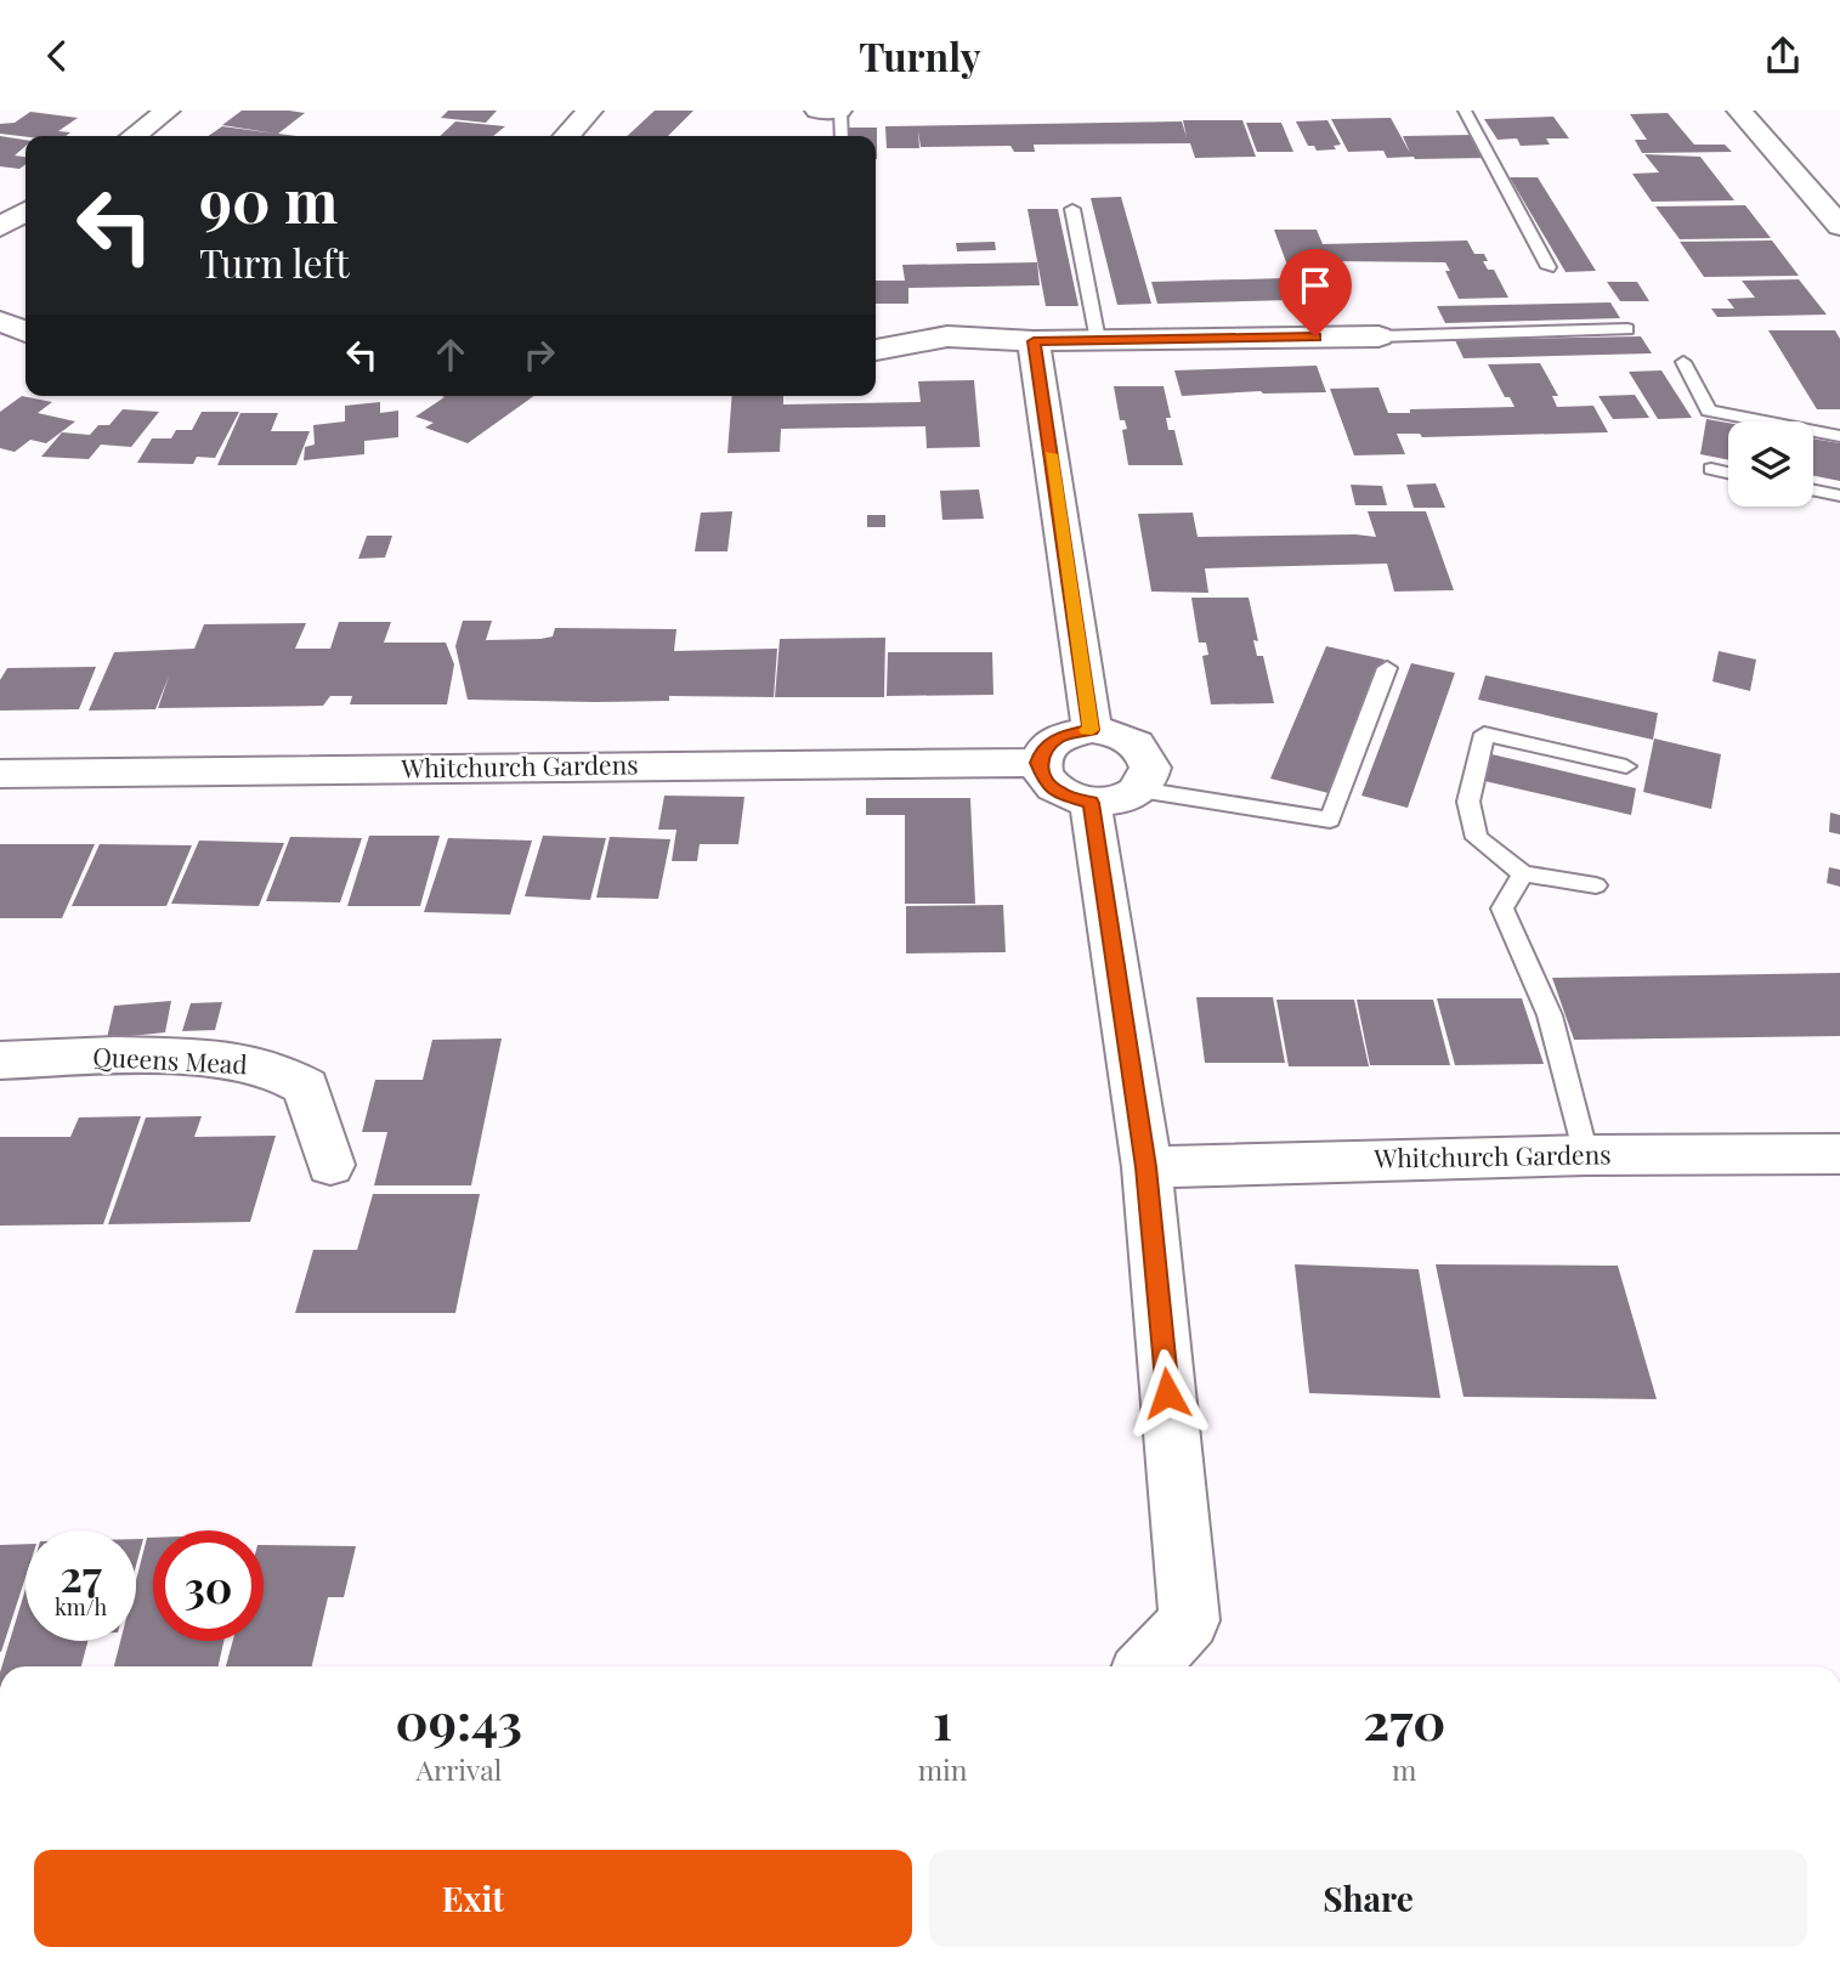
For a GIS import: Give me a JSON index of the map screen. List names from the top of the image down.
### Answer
{
  "streets": {
    "street": ["Whitchurch Gardens", "Queens Mead"]
  },
  "page": {
    "header": "Turnly",
    "turn": ["90 m", "Turn left"],
    "speed": "27 km/h",
    "limit": "30",
    "eta": [
      "09:43",
      "Arrival",
      "1",
      "min",
      "270",
      "m"
    ],
    "buttons": ["Exit", "Share"]
  }
}
